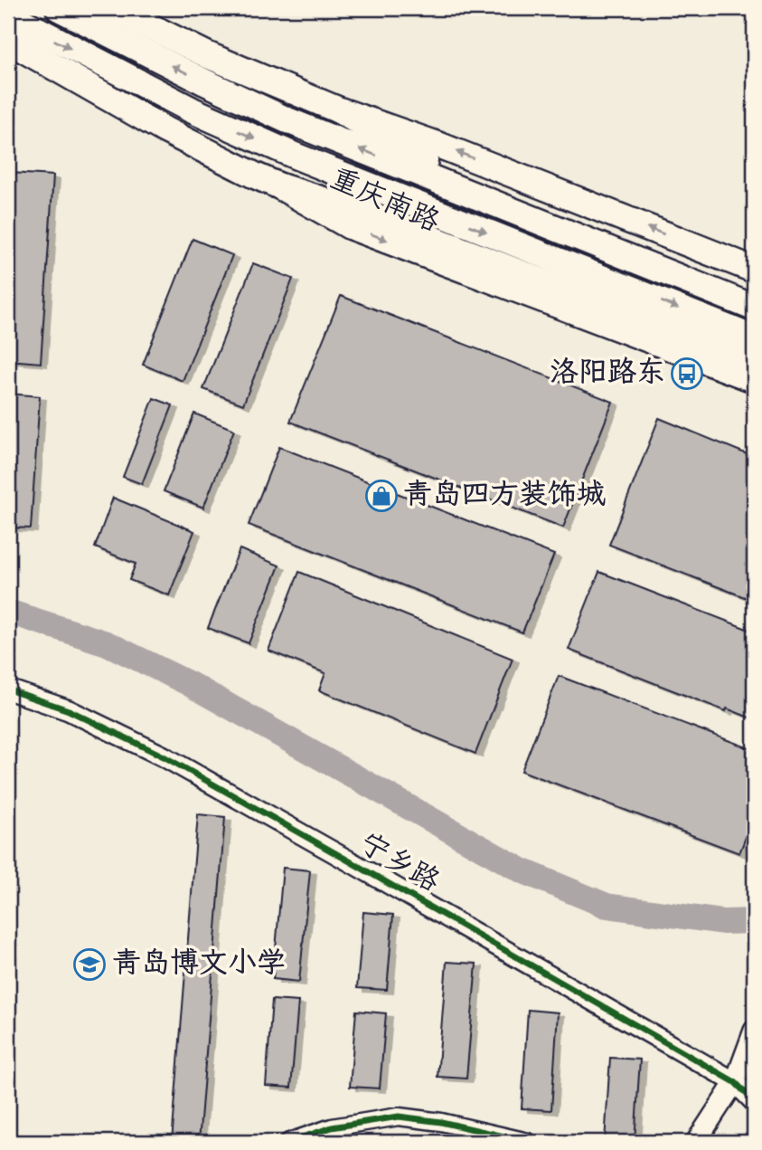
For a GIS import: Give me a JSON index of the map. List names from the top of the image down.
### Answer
{
  "streets": {
    "main road": ["重庆南路"],
    "street": ["宁乡路"]
  },
  "places": {
    "bus stop": ["洛阳路东"],
    "shop": ["青岛四方装饰城"],
    "school or university": ["青岛博文小学"]
  }
}
